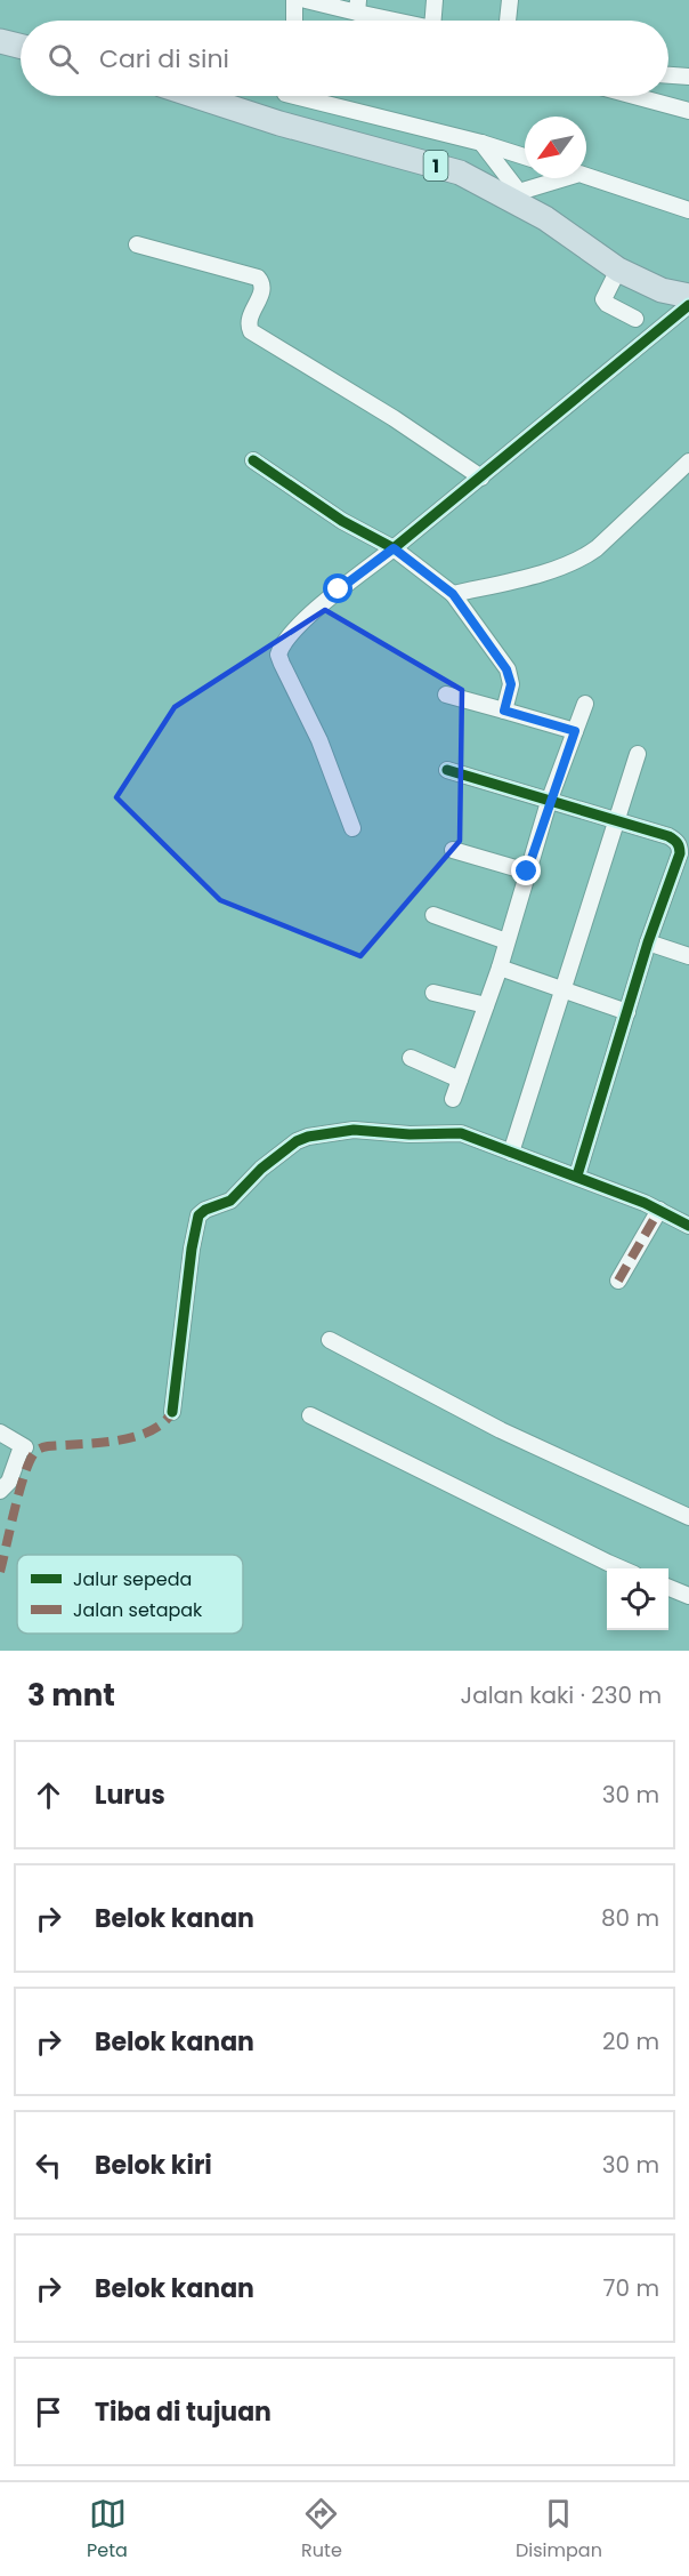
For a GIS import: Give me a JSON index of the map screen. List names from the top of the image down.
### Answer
{
  "streets": {
    "highway": ["1"]
  },
  "legend": ["Jalur sepeda", "Jalan setapak"],
  "north": "bottom left",
  "page": {
    "search": "Cari di sini",
    "heading": ["3 mnt", "Jalan kaki · 230 m"],
    "list": [
      ["Lurus", "30 m"],
      ["Belok kanan", "80 m"],
      ["Belok kanan", "20 m"],
      ["Belok kiri", "30 m"],
      ["Belok kanan", "70 m"],
      "Tiba di tujuan"
    ],
    "nav": ["Peta", "Rute", "Disimpan"]
  }
}
